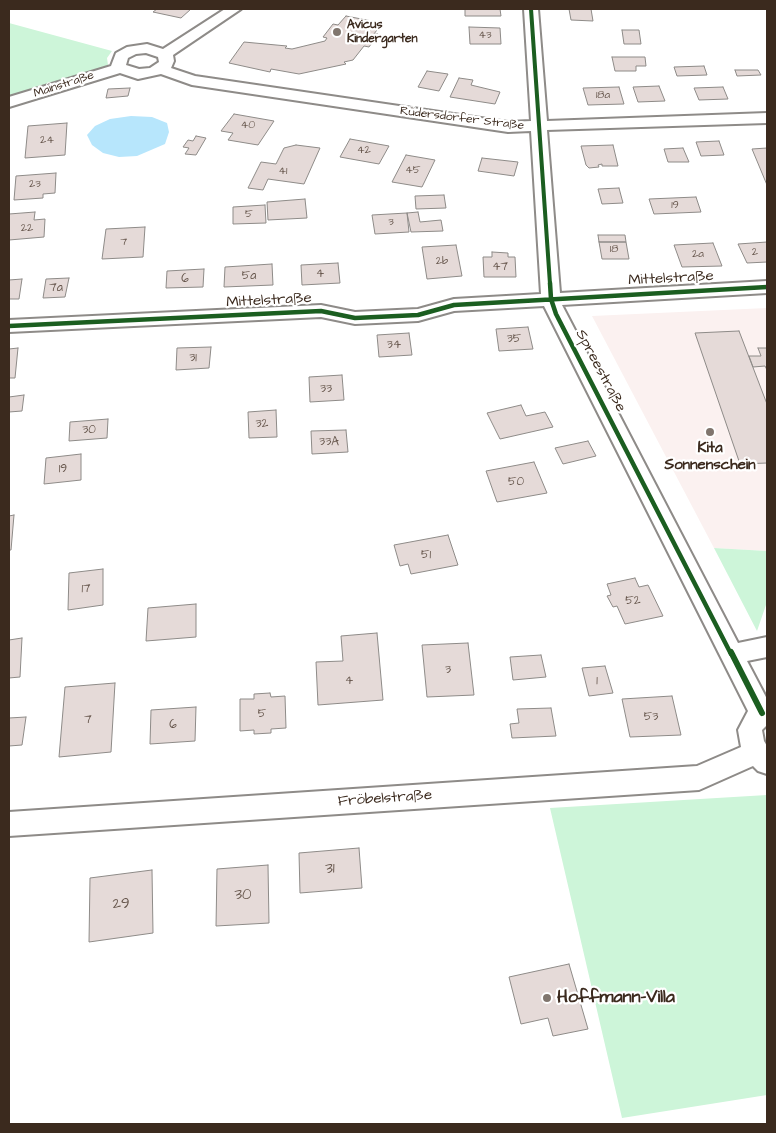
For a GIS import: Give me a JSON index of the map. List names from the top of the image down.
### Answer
{
  "streets": {
    "street": [
      "Mainstraße",
      "Rüdersdorfer Straße",
      "Mittelstraße",
      "Spreestraße",
      "Fröbelstraße"
    ]
  },
  "crossings": [
    ["Mainstraße", "Rüdersdorfer Straße"],
    ["Rüdersdorfer Straße", "Spreestraße"],
    ["Mittelstraße", "Spreestraße"],
    ["Spreestraße", "Fröbelstraße"]
  ],
  "places": ["Avicus Kindergarten", "Kita Sonnenschein", "Hoffmann-Villa"],
  "house_numbers": [
    "43",
    "18a",
    "40",
    "24",
    "42",
    "45",
    "41",
    "23",
    "19",
    "5",
    "3",
    "22",
    "7",
    "18",
    "2",
    "2a",
    "2b",
    "47",
    "4",
    "5a",
    "6",
    "7a",
    "35",
    "34",
    "31",
    "33",
    "32",
    "30",
    "33A",
    "19",
    "50",
    "51",
    "17",
    "52",
    "3",
    "4",
    "1",
    "5",
    "53",
    "7",
    "6",
    "31",
    "30",
    "29"
  ]
}
